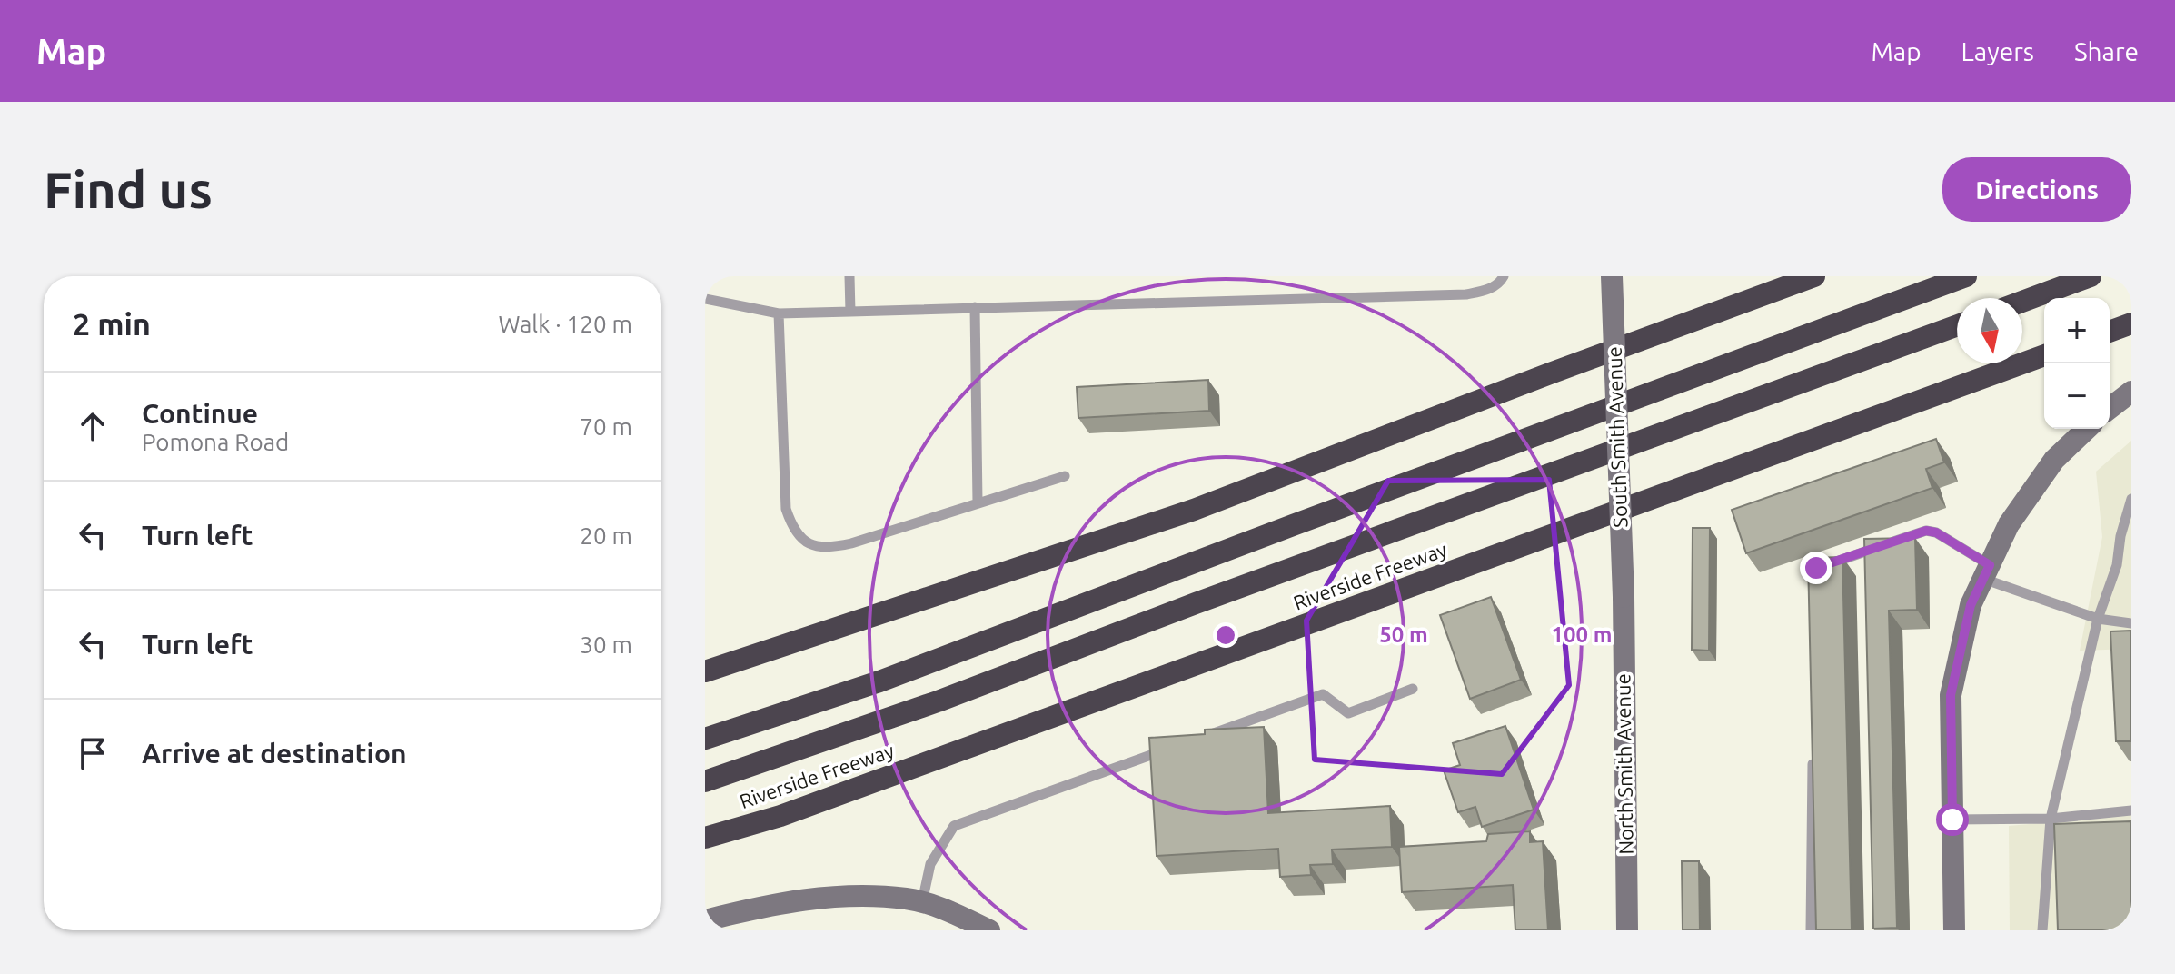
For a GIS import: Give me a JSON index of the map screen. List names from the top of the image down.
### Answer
{
  "streets": {
    "highway": ["Riverside Freeway"],
    "main road": ["South Smith Avenue", "North Smith Avenue"]
  },
  "crossings": [
    ["South Smith Avenue", "North Smith Avenue"]
  ],
  "north": "bottom",
  "page": {
    "header": "Map",
    "nav": ["Map", "Layers", "Share"],
    "buttons": "Directions",
    "title": "Find us",
    "heading": ["2 min", "Walk · 120 m"],
    "map_buttons": ["+", "−"],
    "list": [
      ["Continue", "Pomona Road", "70 m"],
      ["Turn left", "20 m"],
      ["Turn left", "30 m"],
      "Arrive at destination"
    ]
  },
  "rings": ["50 m", "100 m"]
}
